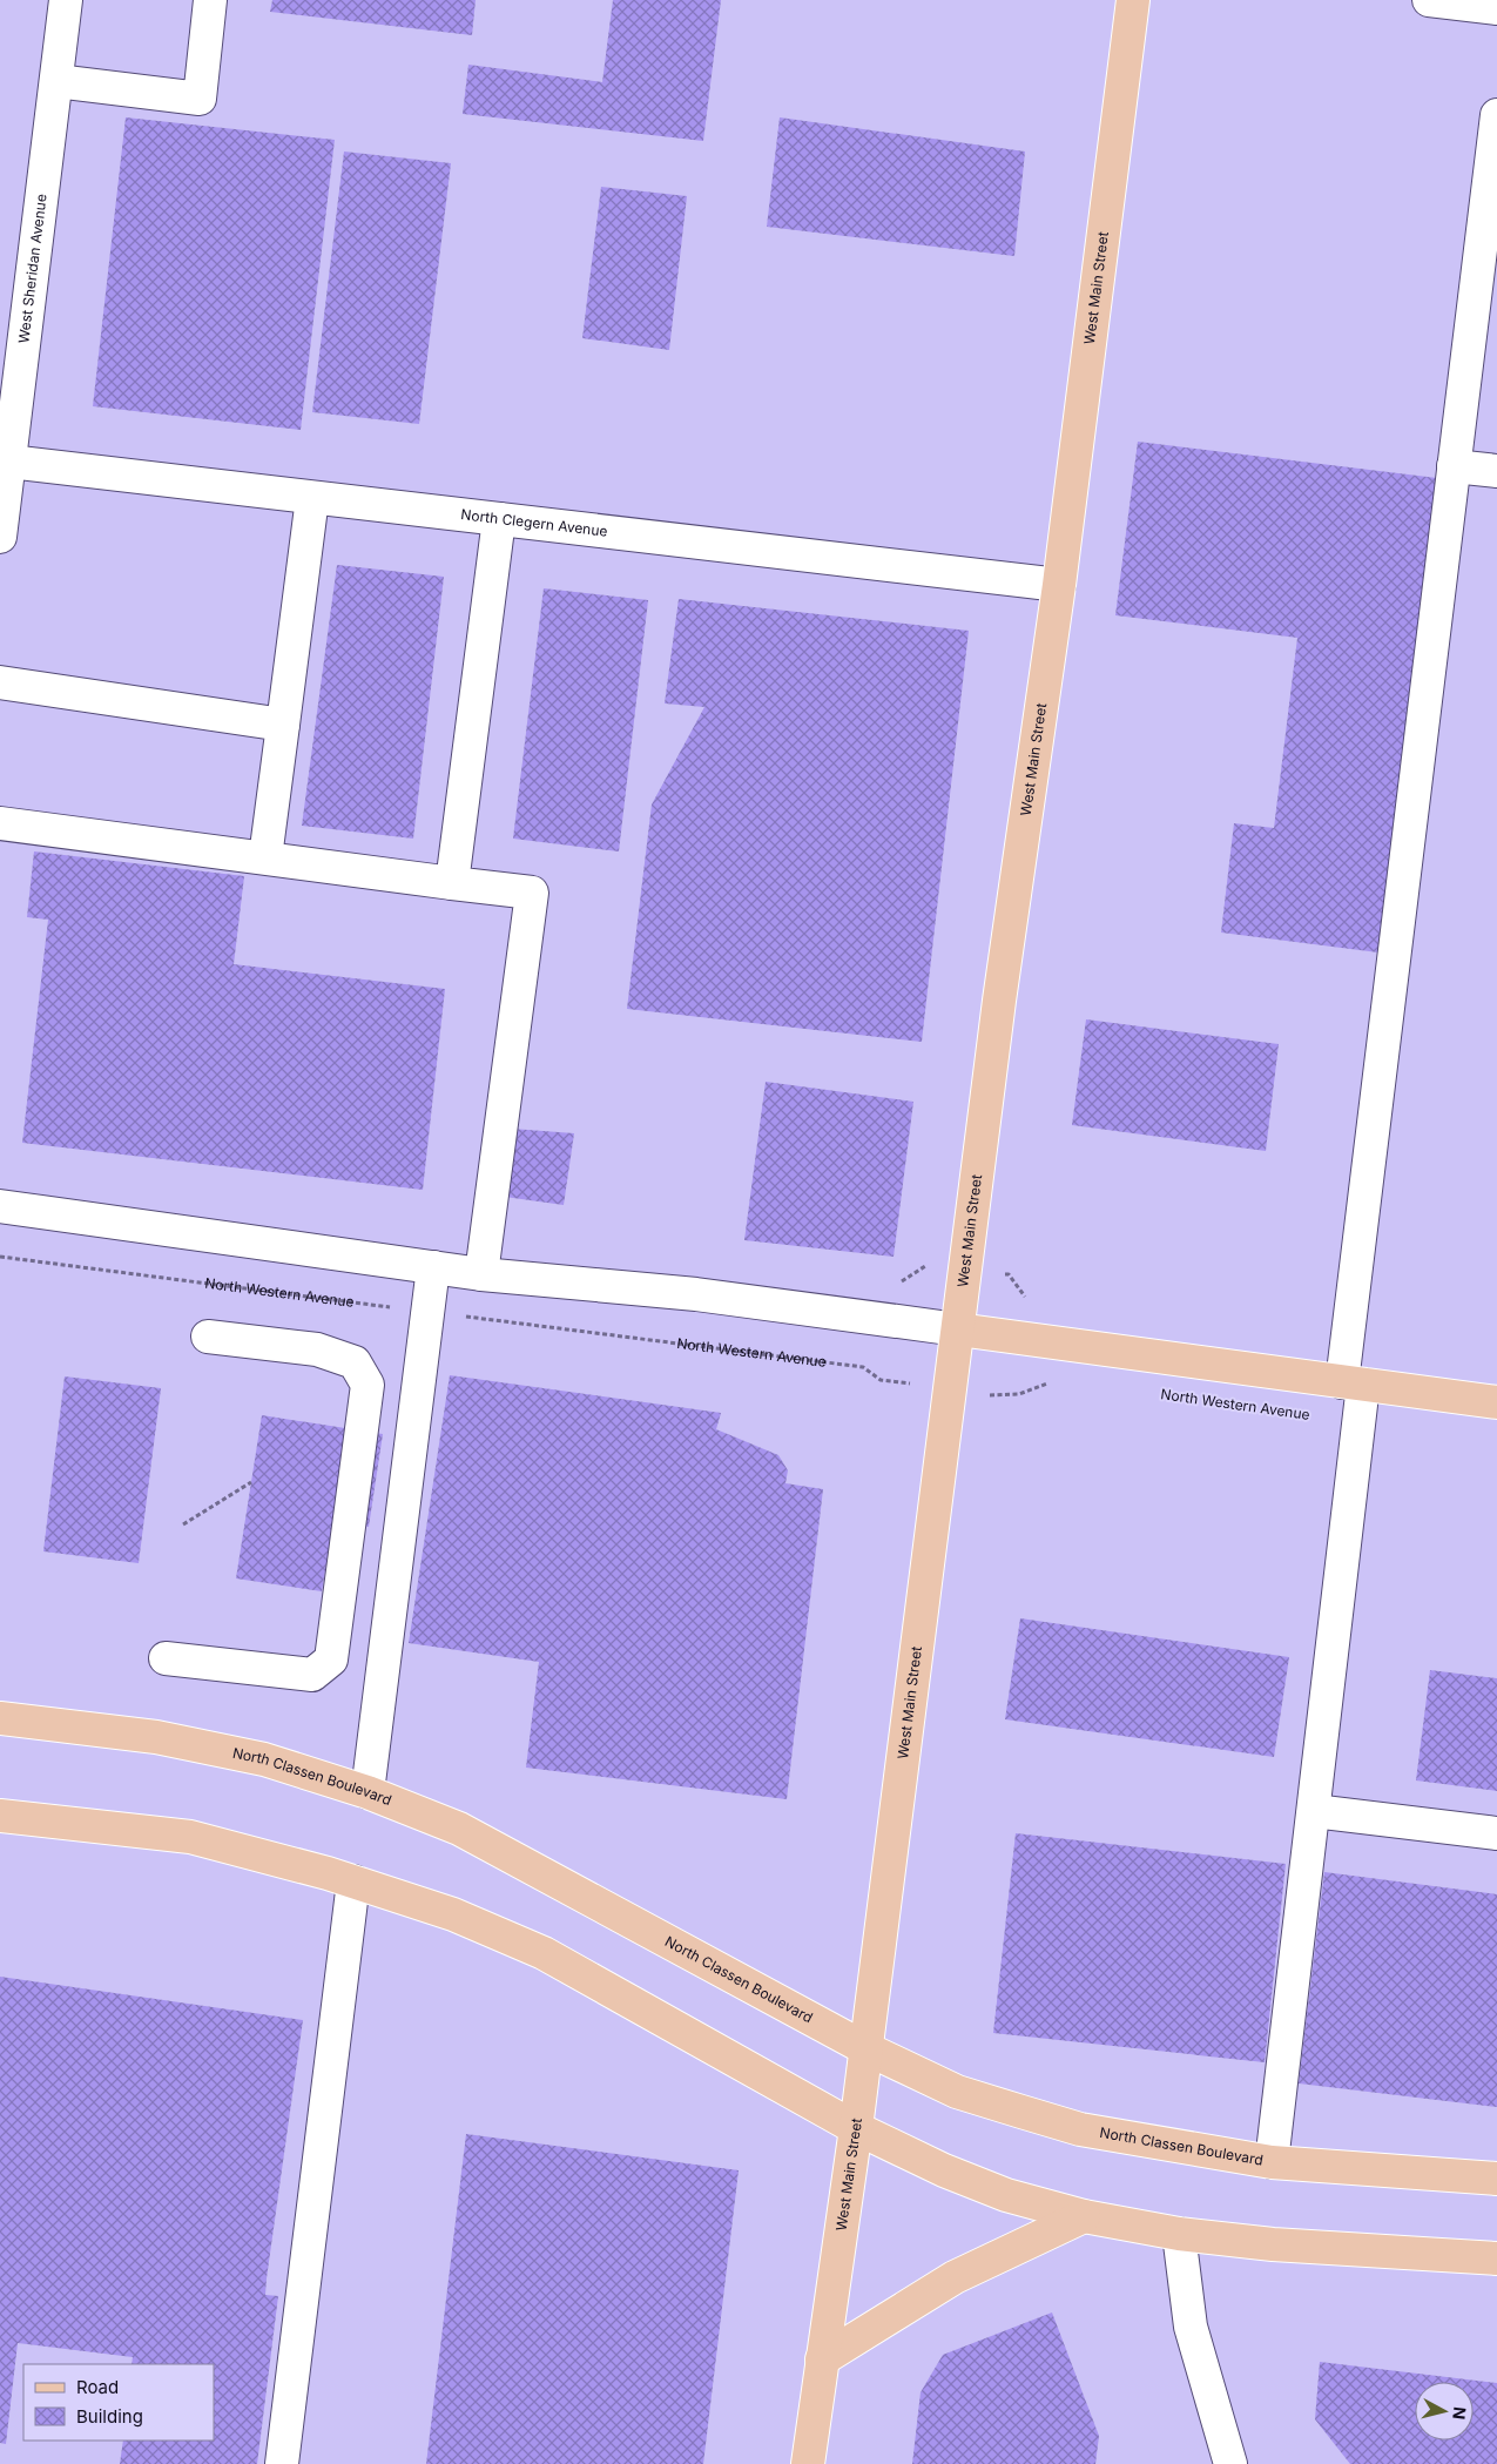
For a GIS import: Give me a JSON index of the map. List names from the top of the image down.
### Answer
{
  "streets": {
    "main road": ["West Main Street", "North Classen Boulevard"],
    "street": ["West Sheridan Avenue", "North Clegern Avenue"],
    "path": ["North Western Avenue"]
  },
  "crossings": [
    ["West Sheridan Avenue", "North Clegern Avenue"],
    ["West Main Street", "North Clegern Avenue"],
    ["West Main Street", "North Western Avenue"],
    ["West Main Street", "North Classen Boulevard"]
  ],
  "legend": ["Road", "Building"],
  "north": "right"
}
